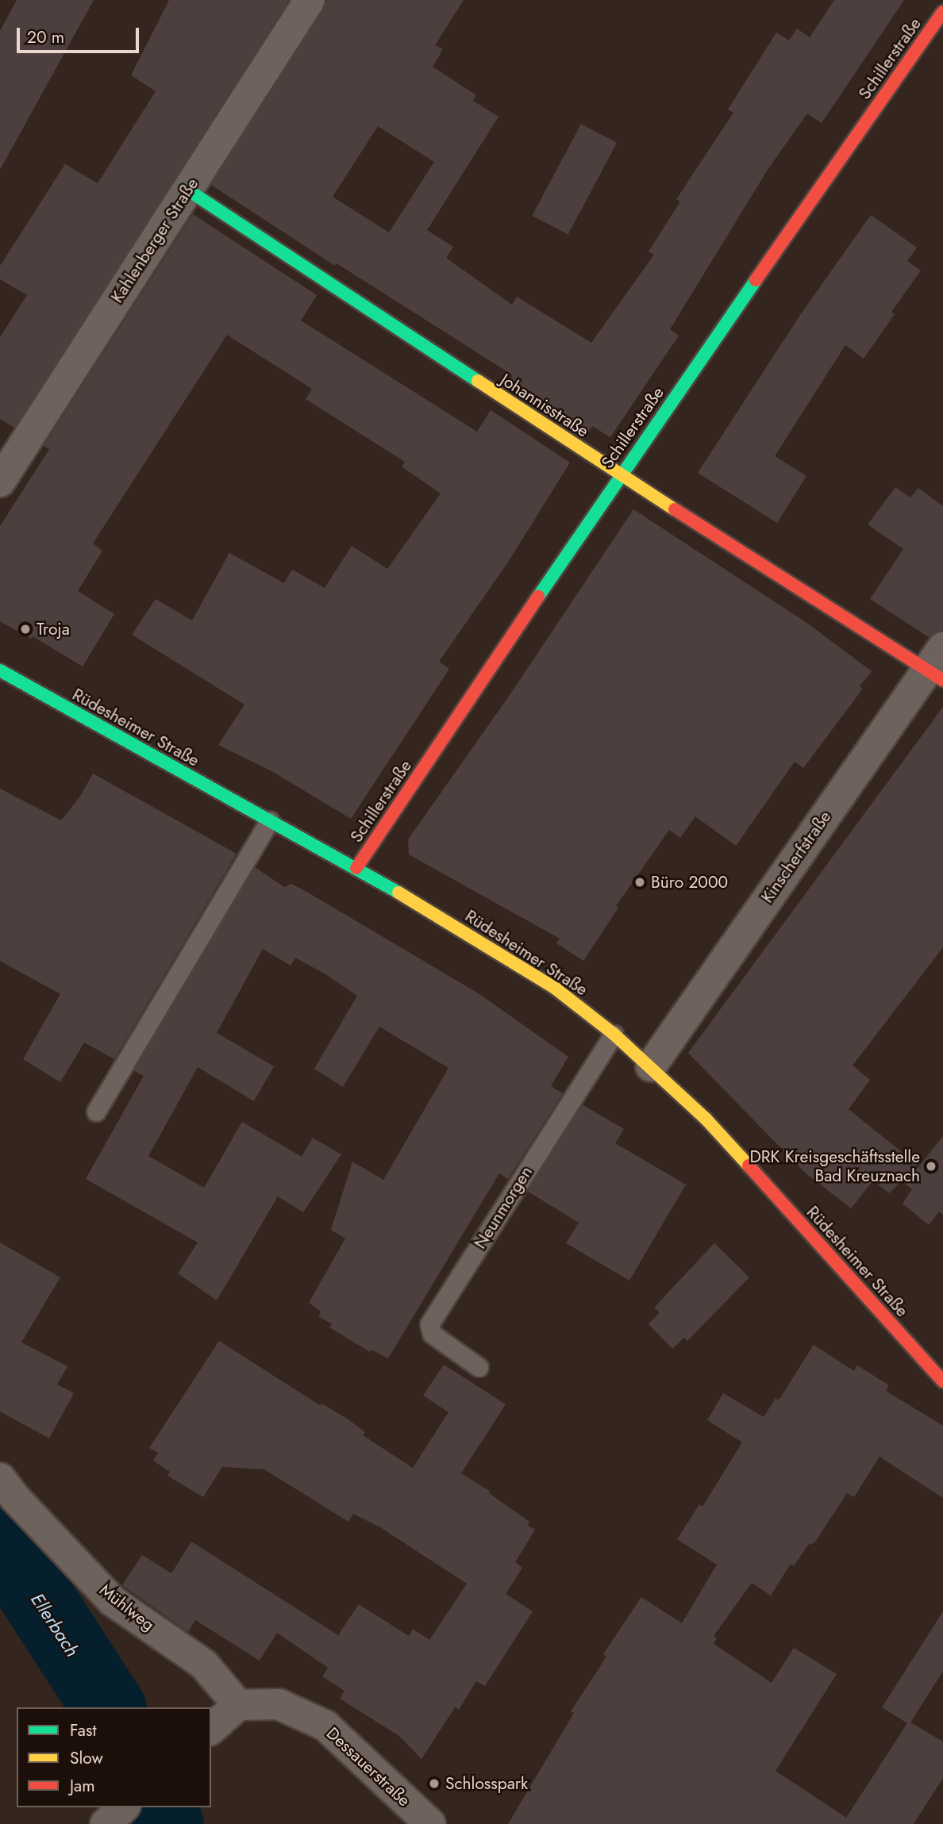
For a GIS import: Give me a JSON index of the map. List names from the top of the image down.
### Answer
{
  "streets": {
    "street": [
      "Schillerstraße",
      "Kahlenberger Straße",
      "Johannisstraße",
      "Rüdesheimer Straße",
      "Kinscherfstraße",
      "Mühlweg",
      "Dessauerstraße"
    ],
    "lane": ["Neunmorgen"]
  },
  "crossings": [
    ["Schillerstraße", "Johannisstraße"],
    ["Schillerstraße", "Rüdesheimer Straße"],
    ["Kahlenberger Straße", "Johannisstraße"],
    ["Johannisstraße", "Kinscherfstraße"],
    ["Rüdesheimer Straße", "Kinscherfstraße"],
    ["Rüdesheimer Straße", "Neunmorgen"],
    ["Mühlweg", "Dessauerstraße"]
  ],
  "water": ["Ellerbach"],
  "places": [
    "Troja",
    "Büro 2000",
    "DRK Kreisgeschäftsstelle Bad Kreuznach",
    "Schlosspark"
  ],
  "legend": ["Fast", "Slow", "Jam"],
  "scale_bar": "20 m"
}
